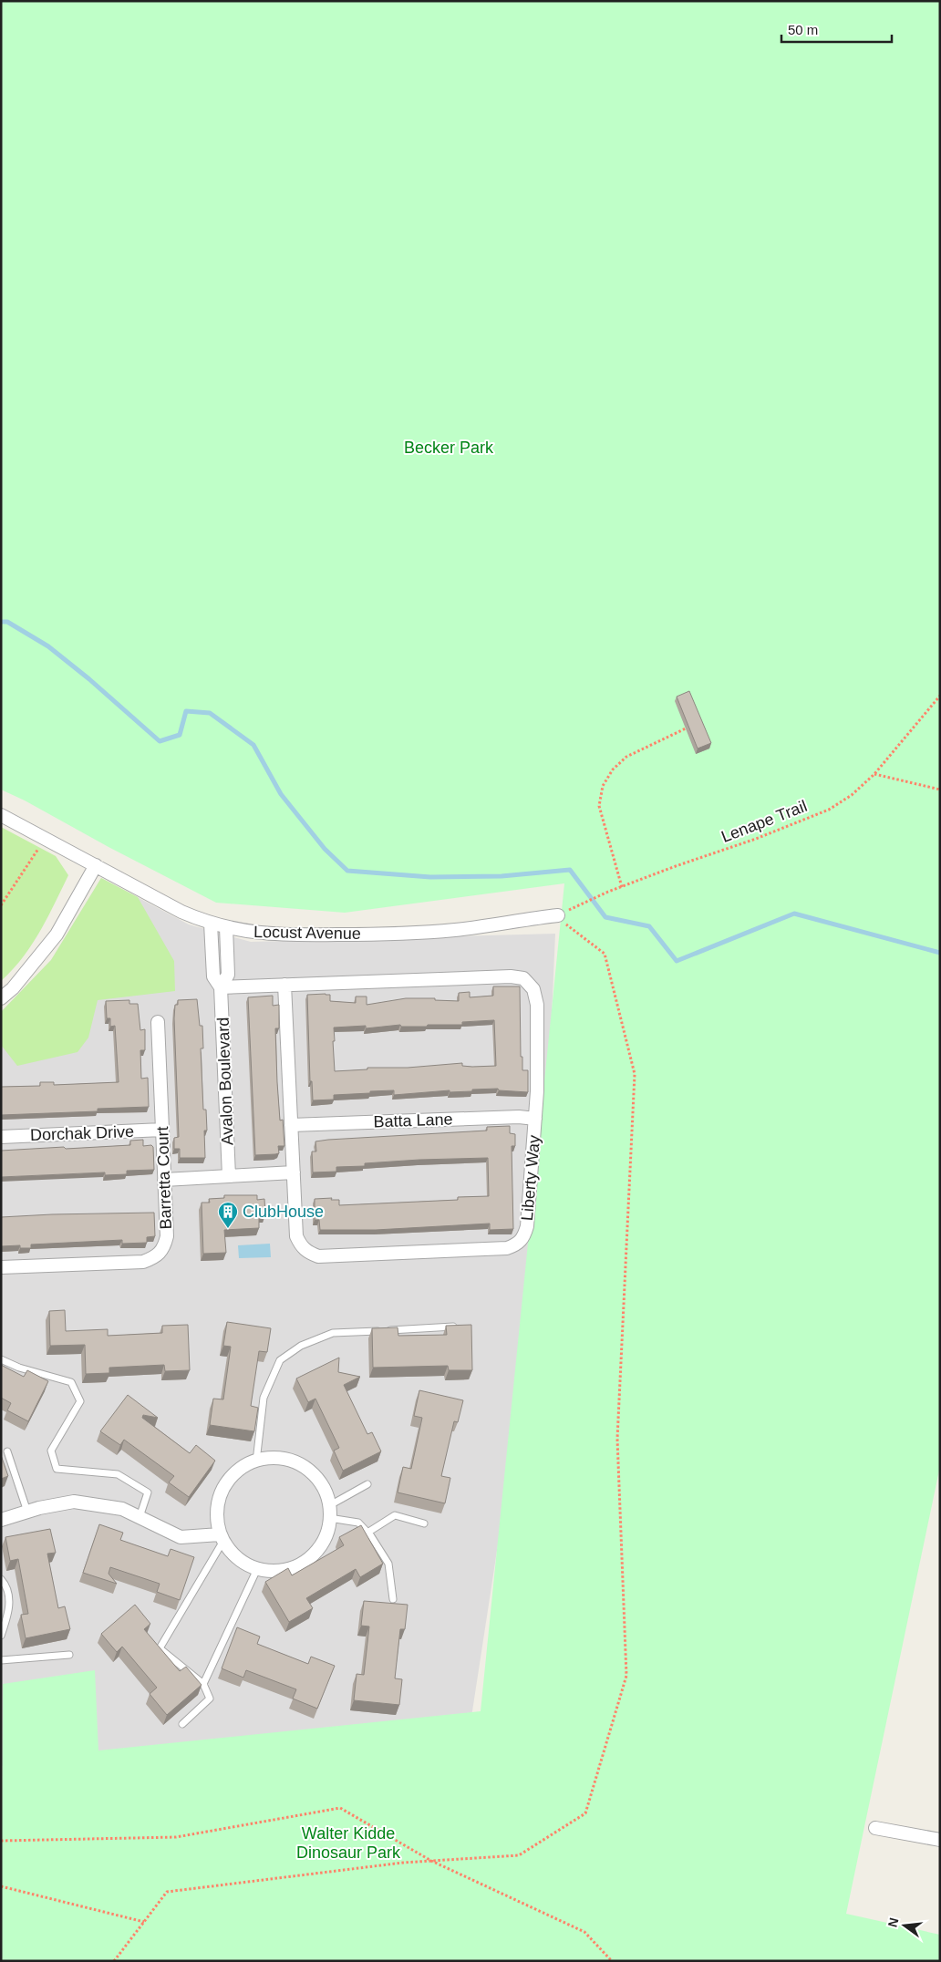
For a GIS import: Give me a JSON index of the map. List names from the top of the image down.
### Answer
{
  "streets": {
    "street": [
      "Locust Avenue",
      "Avalon Boulevard",
      "Batta Lane",
      "Dorchak Drive",
      "Barretta Court",
      "Liberty Way"
    ],
    "path": ["Lenape Trail"]
  },
  "crossings": [
    ["Lenape Trail", "Locust Avenue"],
    ["Locust Avenue", "Avalon Boulevard"],
    ["Avalon Boulevard", "Liberty Way"],
    ["Batta Lane", "Liberty Way"],
    ["Dorchak Drive", "Barretta Court"]
  ],
  "parks": ["Becker Park", "Walter Kidde Dinosaur Park"],
  "places": {
    "building": ["ClubHouse"]
  },
  "scale_bar": "50 m",
  "north": "left"
}
